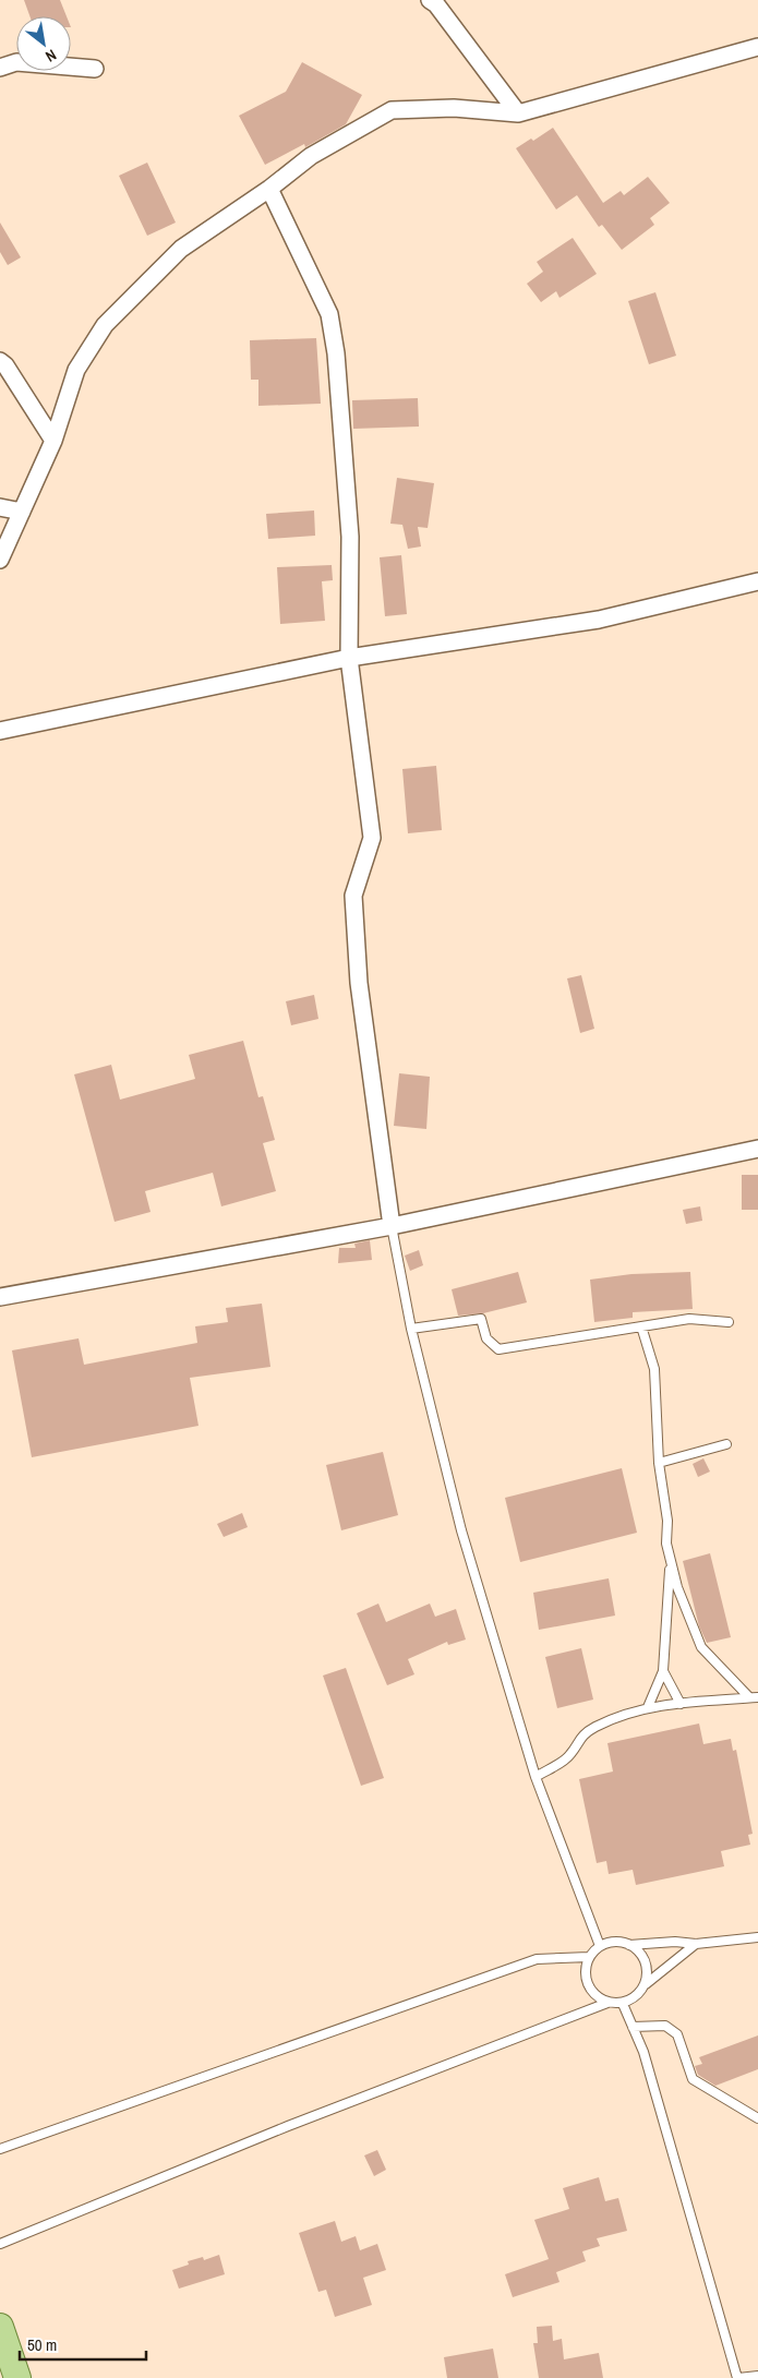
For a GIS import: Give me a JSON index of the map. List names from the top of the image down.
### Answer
{
  "scale_bar": "50 m",
  "north": "bottom right"
}
